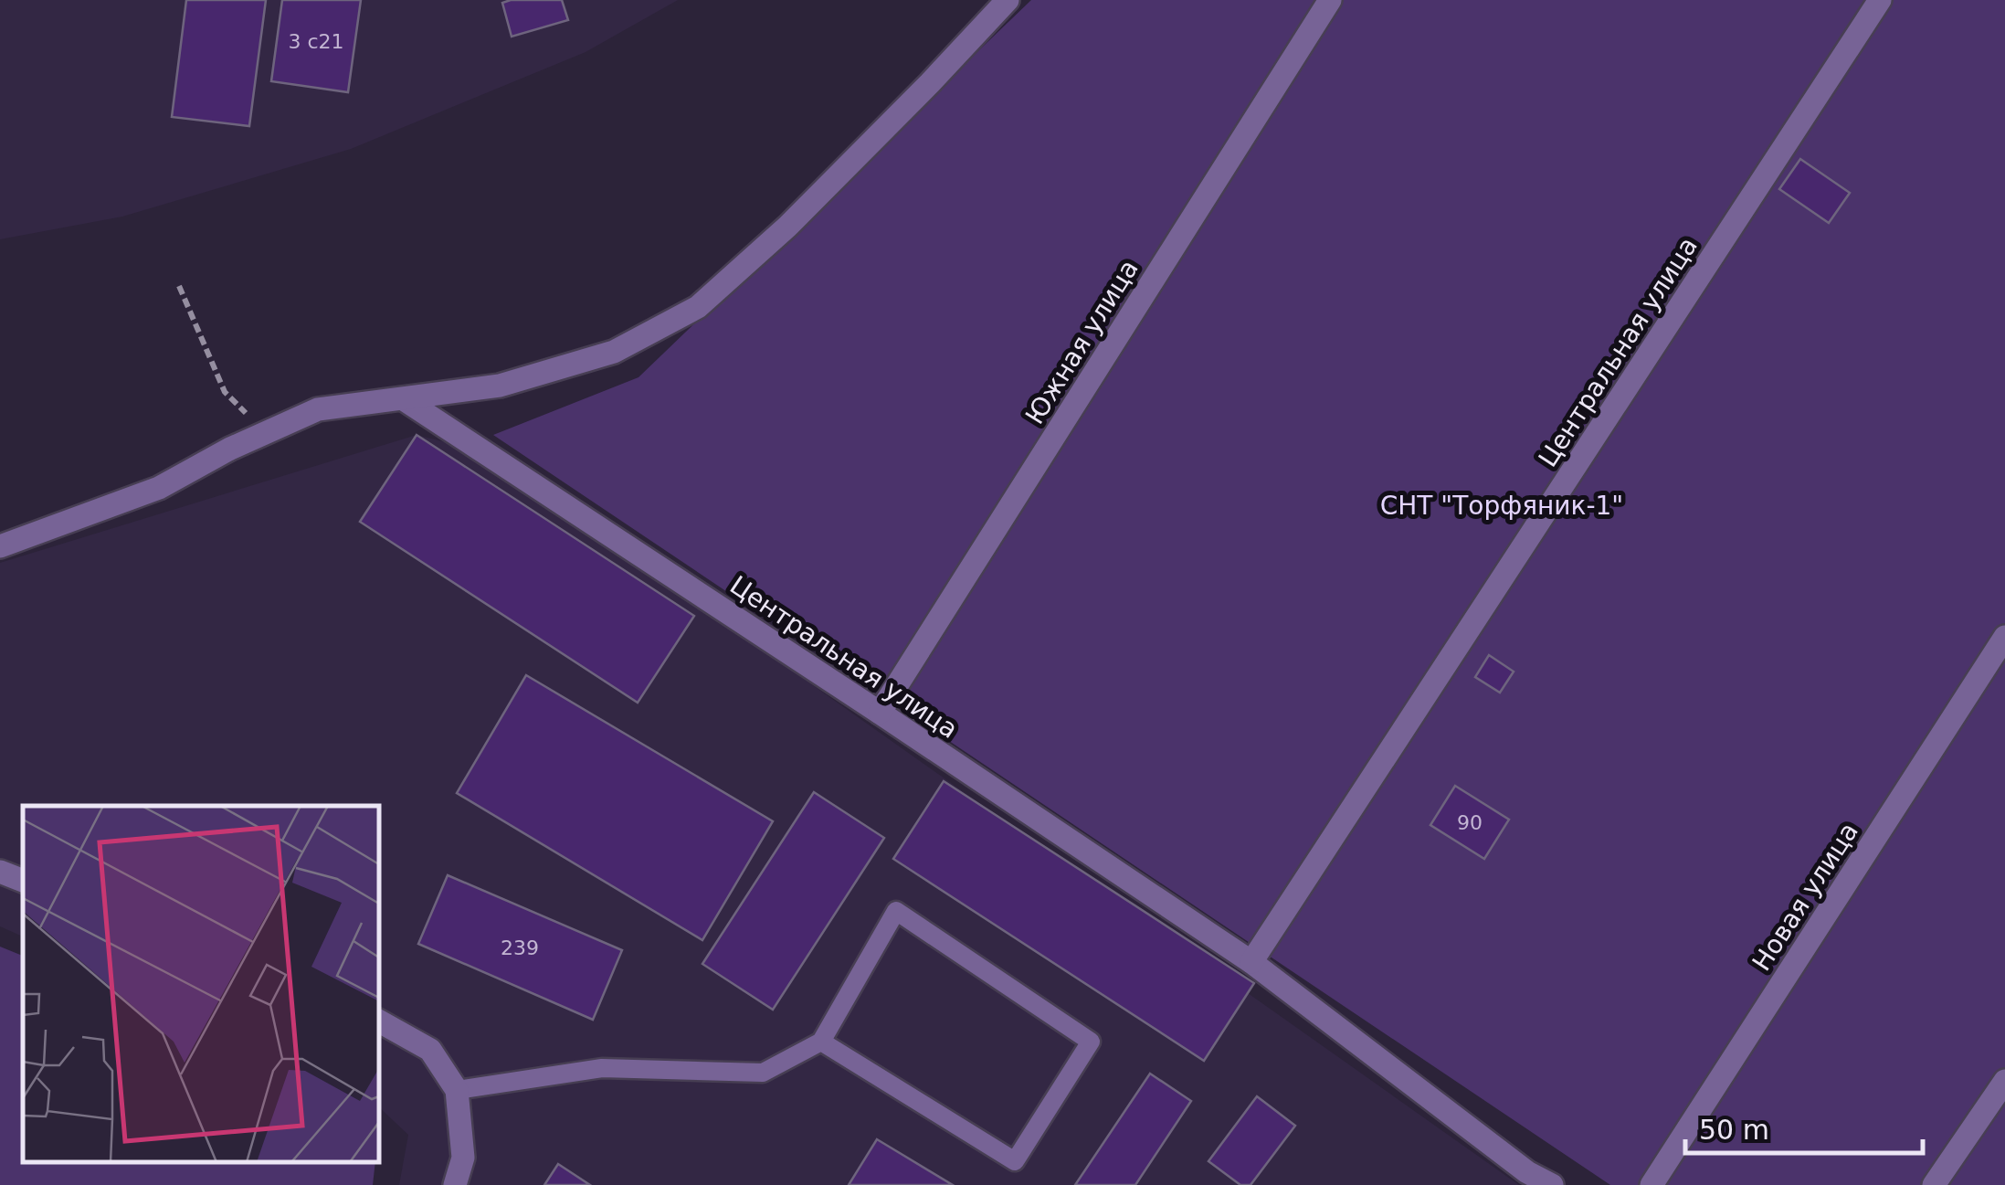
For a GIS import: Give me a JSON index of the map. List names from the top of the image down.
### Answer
{
  "streets": {
    "street": ["Южная улица", "Центральная улица", "Новая улица"]
  },
  "crossings": [
    ["Южная улица", "Центральная улица"]
  ],
  "parks": ["СНТ \"Торфяник-1\""],
  "house_numbers": ["3 с21", "90", "239"],
  "scale_bar": "50 m"
}
